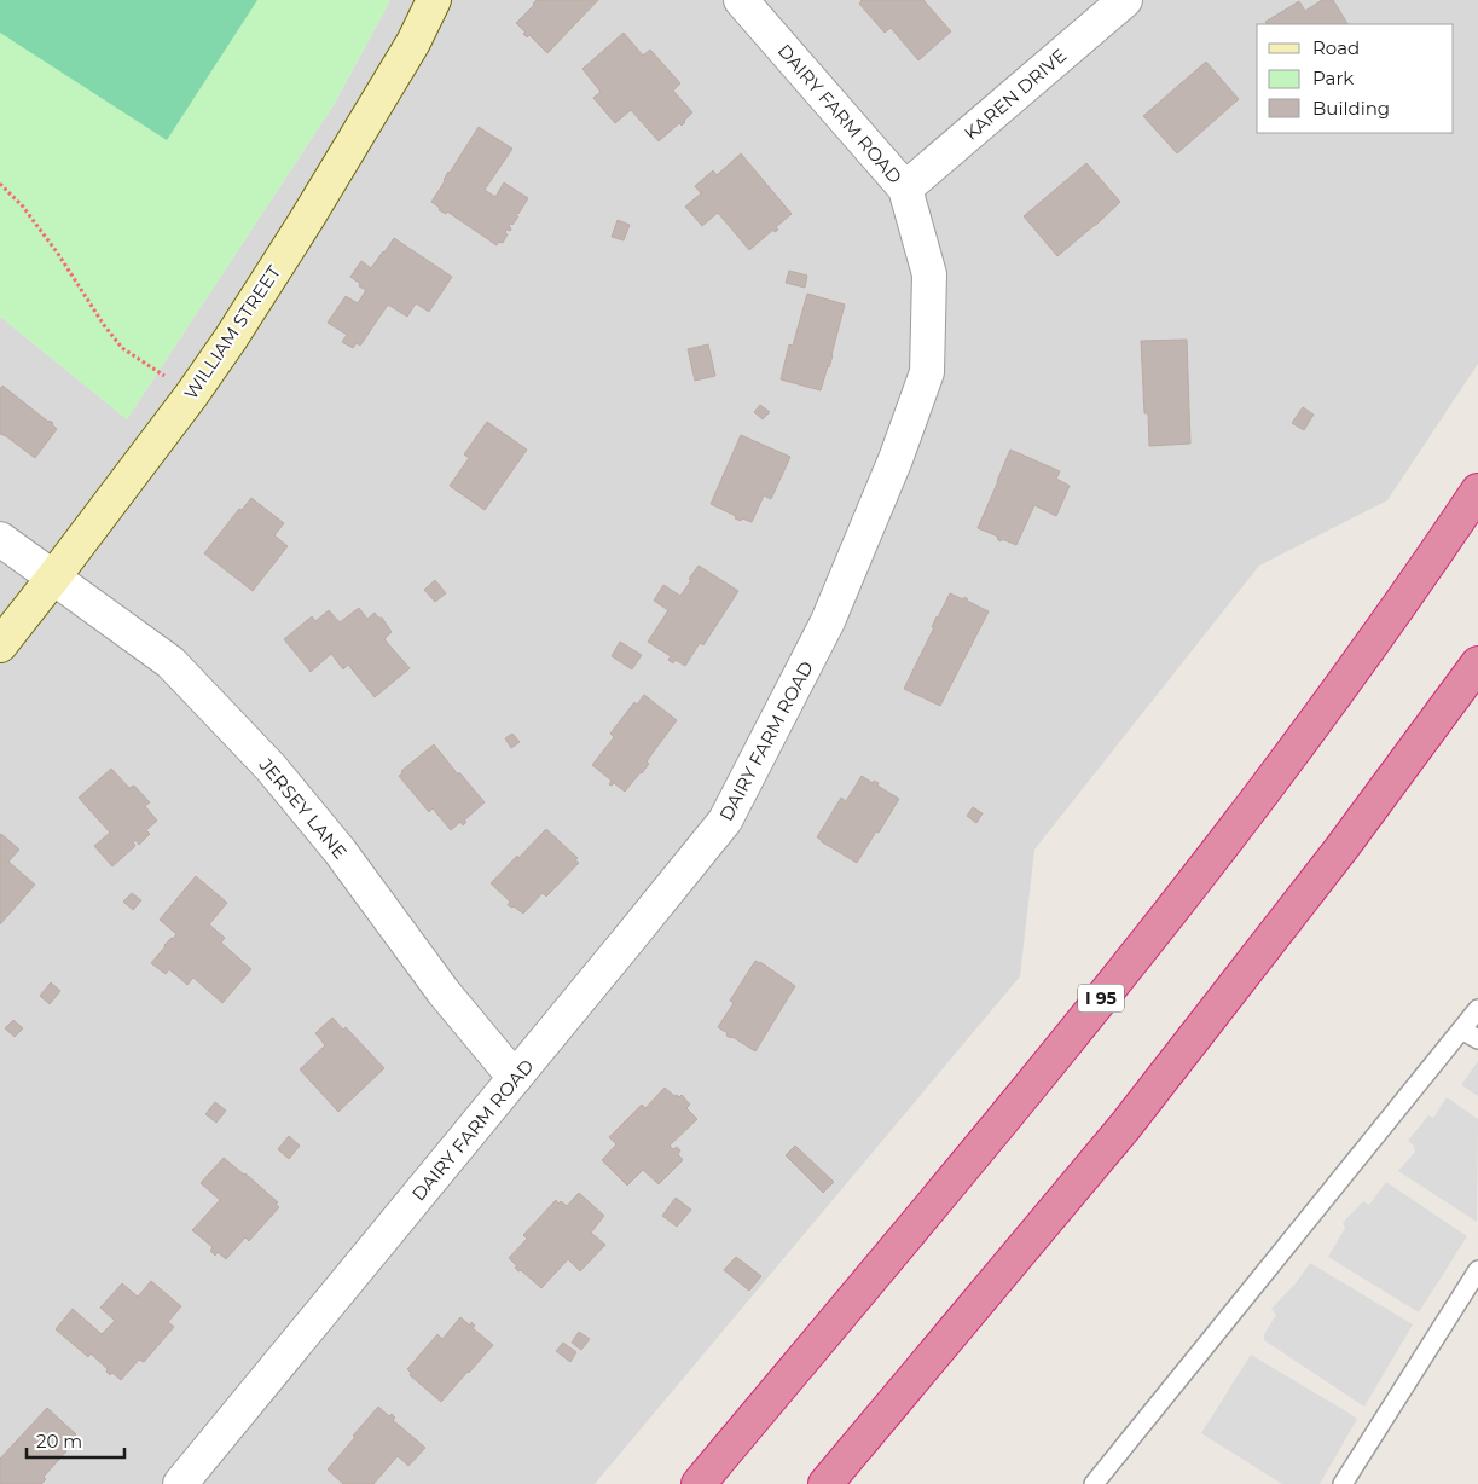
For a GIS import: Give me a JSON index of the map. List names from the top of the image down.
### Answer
{
  "streets": {
    "highway": ["I 95"],
    "street": [
      "KAREN DRIVE",
      "DAIRY FARM ROAD",
      "WILLIAM STREET",
      "JERSEY LANE"
    ]
  },
  "crossings": [
    ["KAREN DRIVE", "DAIRY FARM ROAD"],
    ["DAIRY FARM ROAD", "JERSEY LANE"],
    ["WILLIAM STREET", "JERSEY LANE"]
  ],
  "legend": ["Road", "Park", "Building"],
  "scale_bar": "20 m"
}
